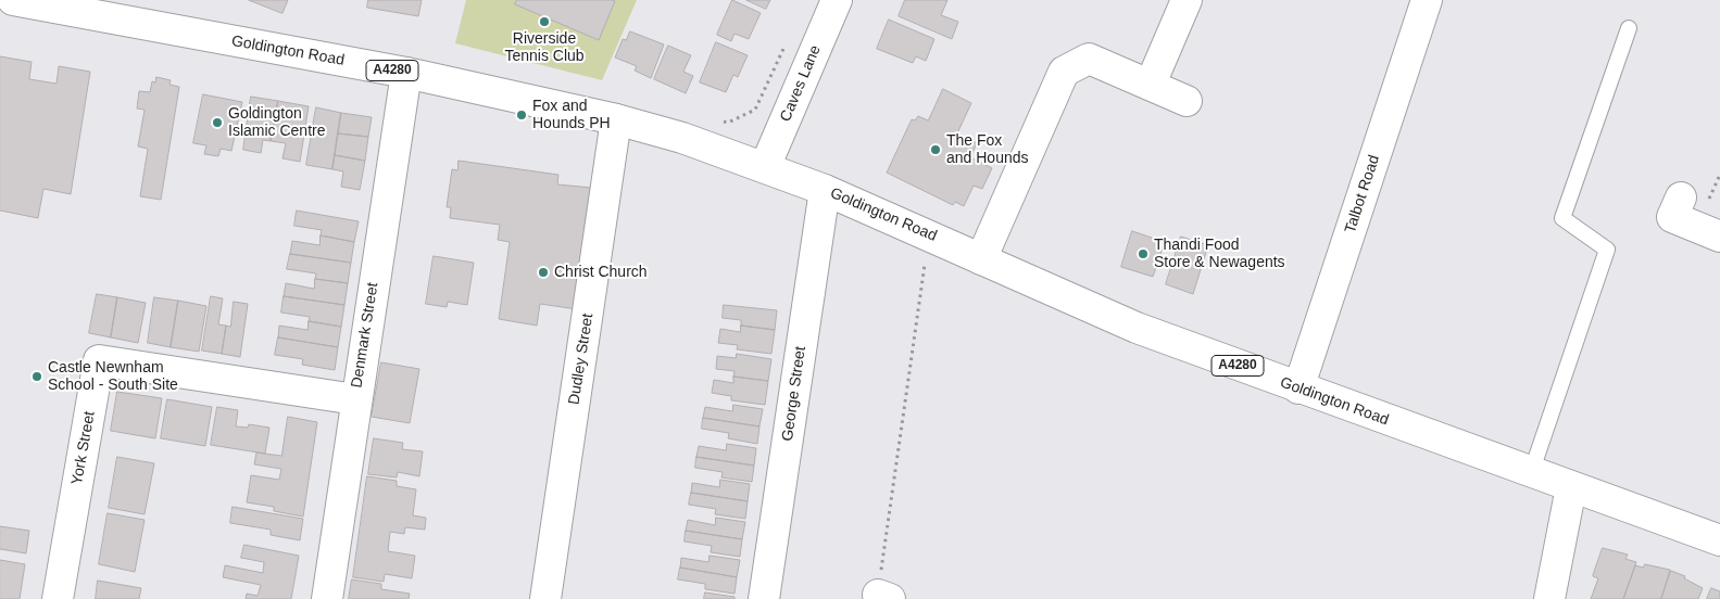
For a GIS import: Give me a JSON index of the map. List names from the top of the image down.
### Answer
{
  "streets": {
    "street": [
      "Goldington Road",
      "A4280",
      "Caves Lane",
      "Talbot Road",
      "Denmark Street",
      "Dudley Street",
      "George Street",
      "York Street"
    ]
  },
  "crossings": [
    ["Goldington Road", "Caves Lane"],
    ["Goldington Road", "Talbot Road"],
    ["Goldington Road", "Denmark Street"],
    ["Goldington Road", "Dudley Street"],
    ["Goldington Road", "George Street"],
    ["Denmark Street", "York Street"]
  ],
  "places": [
    "Riverside Tennis Club",
    "Fox and Hounds PH",
    "Goldington Islamic Centre",
    "The Fox and Hounds",
    "Thandi Food Store & Newagents",
    "Christ Church",
    "Castle Newnham School - South Site"
  ]
}
